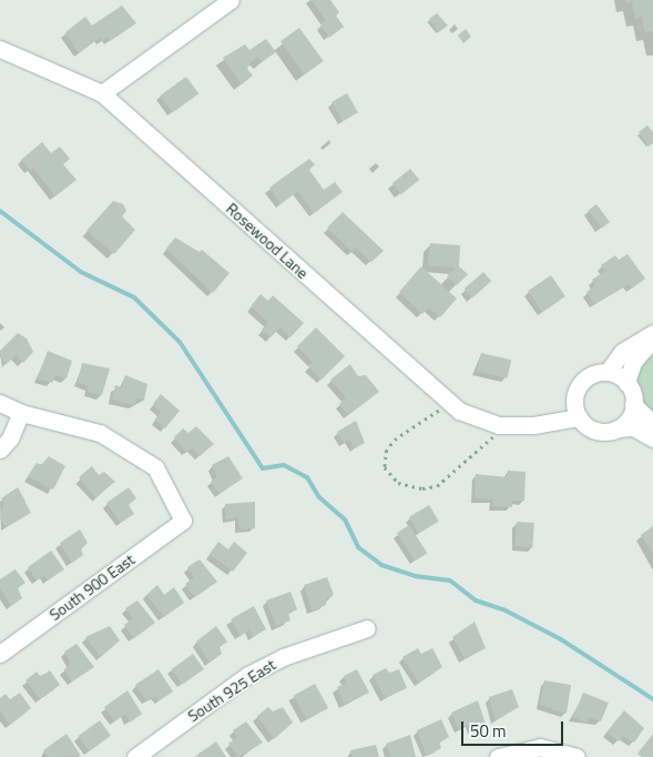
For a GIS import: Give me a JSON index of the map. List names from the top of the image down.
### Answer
{
  "streets": {
    "street": ["Rosewood Lane", "South 900 East", "South 925 East"]
  },
  "scale_bar": "50 m"
}
